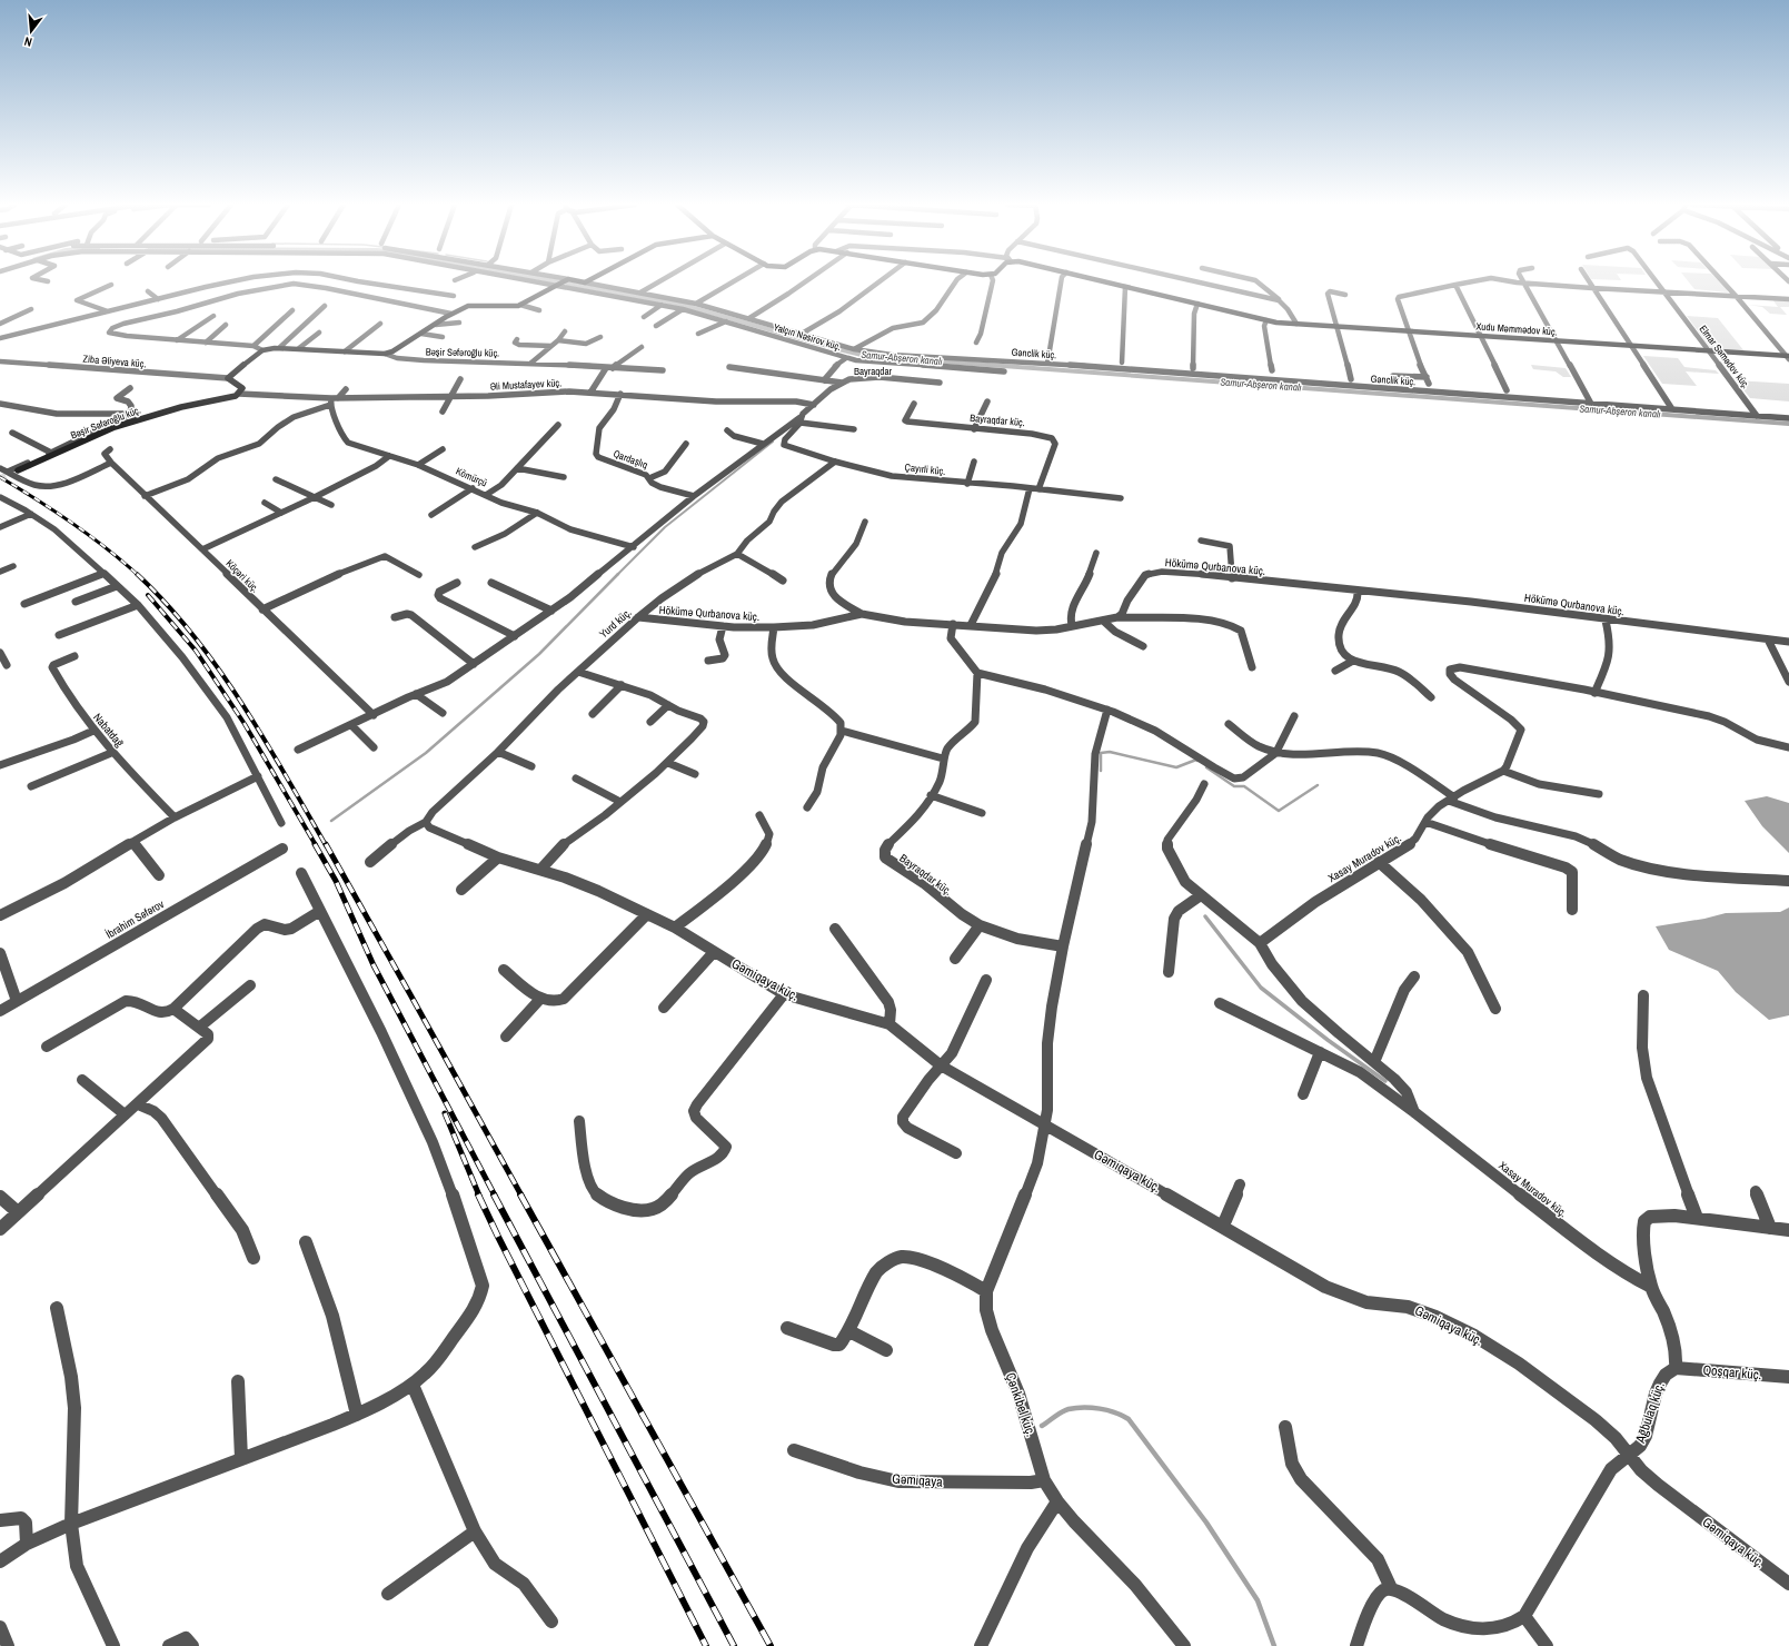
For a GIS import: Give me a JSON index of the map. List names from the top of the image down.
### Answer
{
  "streets": {
    "street": [
      "Xudu Məmmədov küç.",
      "Yalçın Nəsirov küç.",
      "Bəşir Səfəroğlu küç.",
      "Gənclik küç.",
      "Elmar Səmədov küç.",
      "Ziba Əliyeva küç.",
      "Bayraqdar",
      "Əli Mustafayev küç.",
      "Bayraqdar küç.",
      "Qardaşlıq",
      "Çayırli küç.",
      "Kömürçü",
      "Hökümə Qurbanova küç.",
      "Köçəri küç.",
      "Yurd küç.",
      "Nabatdağ",
      "Xasay Muradov küç.",
      "İbrahim Səfərov",
      "Gəmiqaya küç.",
      "Qoşqar küç.",
      "Çənkibel küç.",
      "Ağbulaq küç.",
      "Gəmiqaya"
    ]
  },
  "crossings": [
    ["Xudu Məmmədov küç.", "Elmar Səmədov küç."],
    ["Bəşir Səfəroğlu küç.", "Ziba Əliyeva küç."],
    ["Bəşir Səfəroğlu küç.", "Əli Mustafayev küç."],
    ["Gənclik küç.", "Elmar Səmədov küç."],
    ["Bayraqdar", "Əli Mustafayev küç."],
    ["Bayraqdar", "Çayırli küç."],
    ["Əli Mustafayev küç.", "Qardaşlıq"],
    ["Əli Mustafayev küç.", "Çayırli küç."],
    ["Əli Mustafayev küç.", "Kömürçü"],
    ["Bayraqdar küç.", "Çayırli küç."],
    ["Bayraqdar küç.", "Çənkibel küç."],
    ["Çayırli küç.", "Yurd küç."],
    ["Hökümə Qurbanova küç.", "Yurd küç."],
    ["Yurd küç.", "Gəmiqaya küç."],
    ["Gəmiqaya küç.", "Çənkibel küç."],
    ["Gəmiqaya küç.", "Ağbulaq küç."],
    ["Qoşqar küç.", "Ağbulaq küç."],
    ["Çənkibel küç.", "Gəmiqaya"]
  ],
  "water": ["Samur-Abşeron kanalı"],
  "north": "bottom"
}
